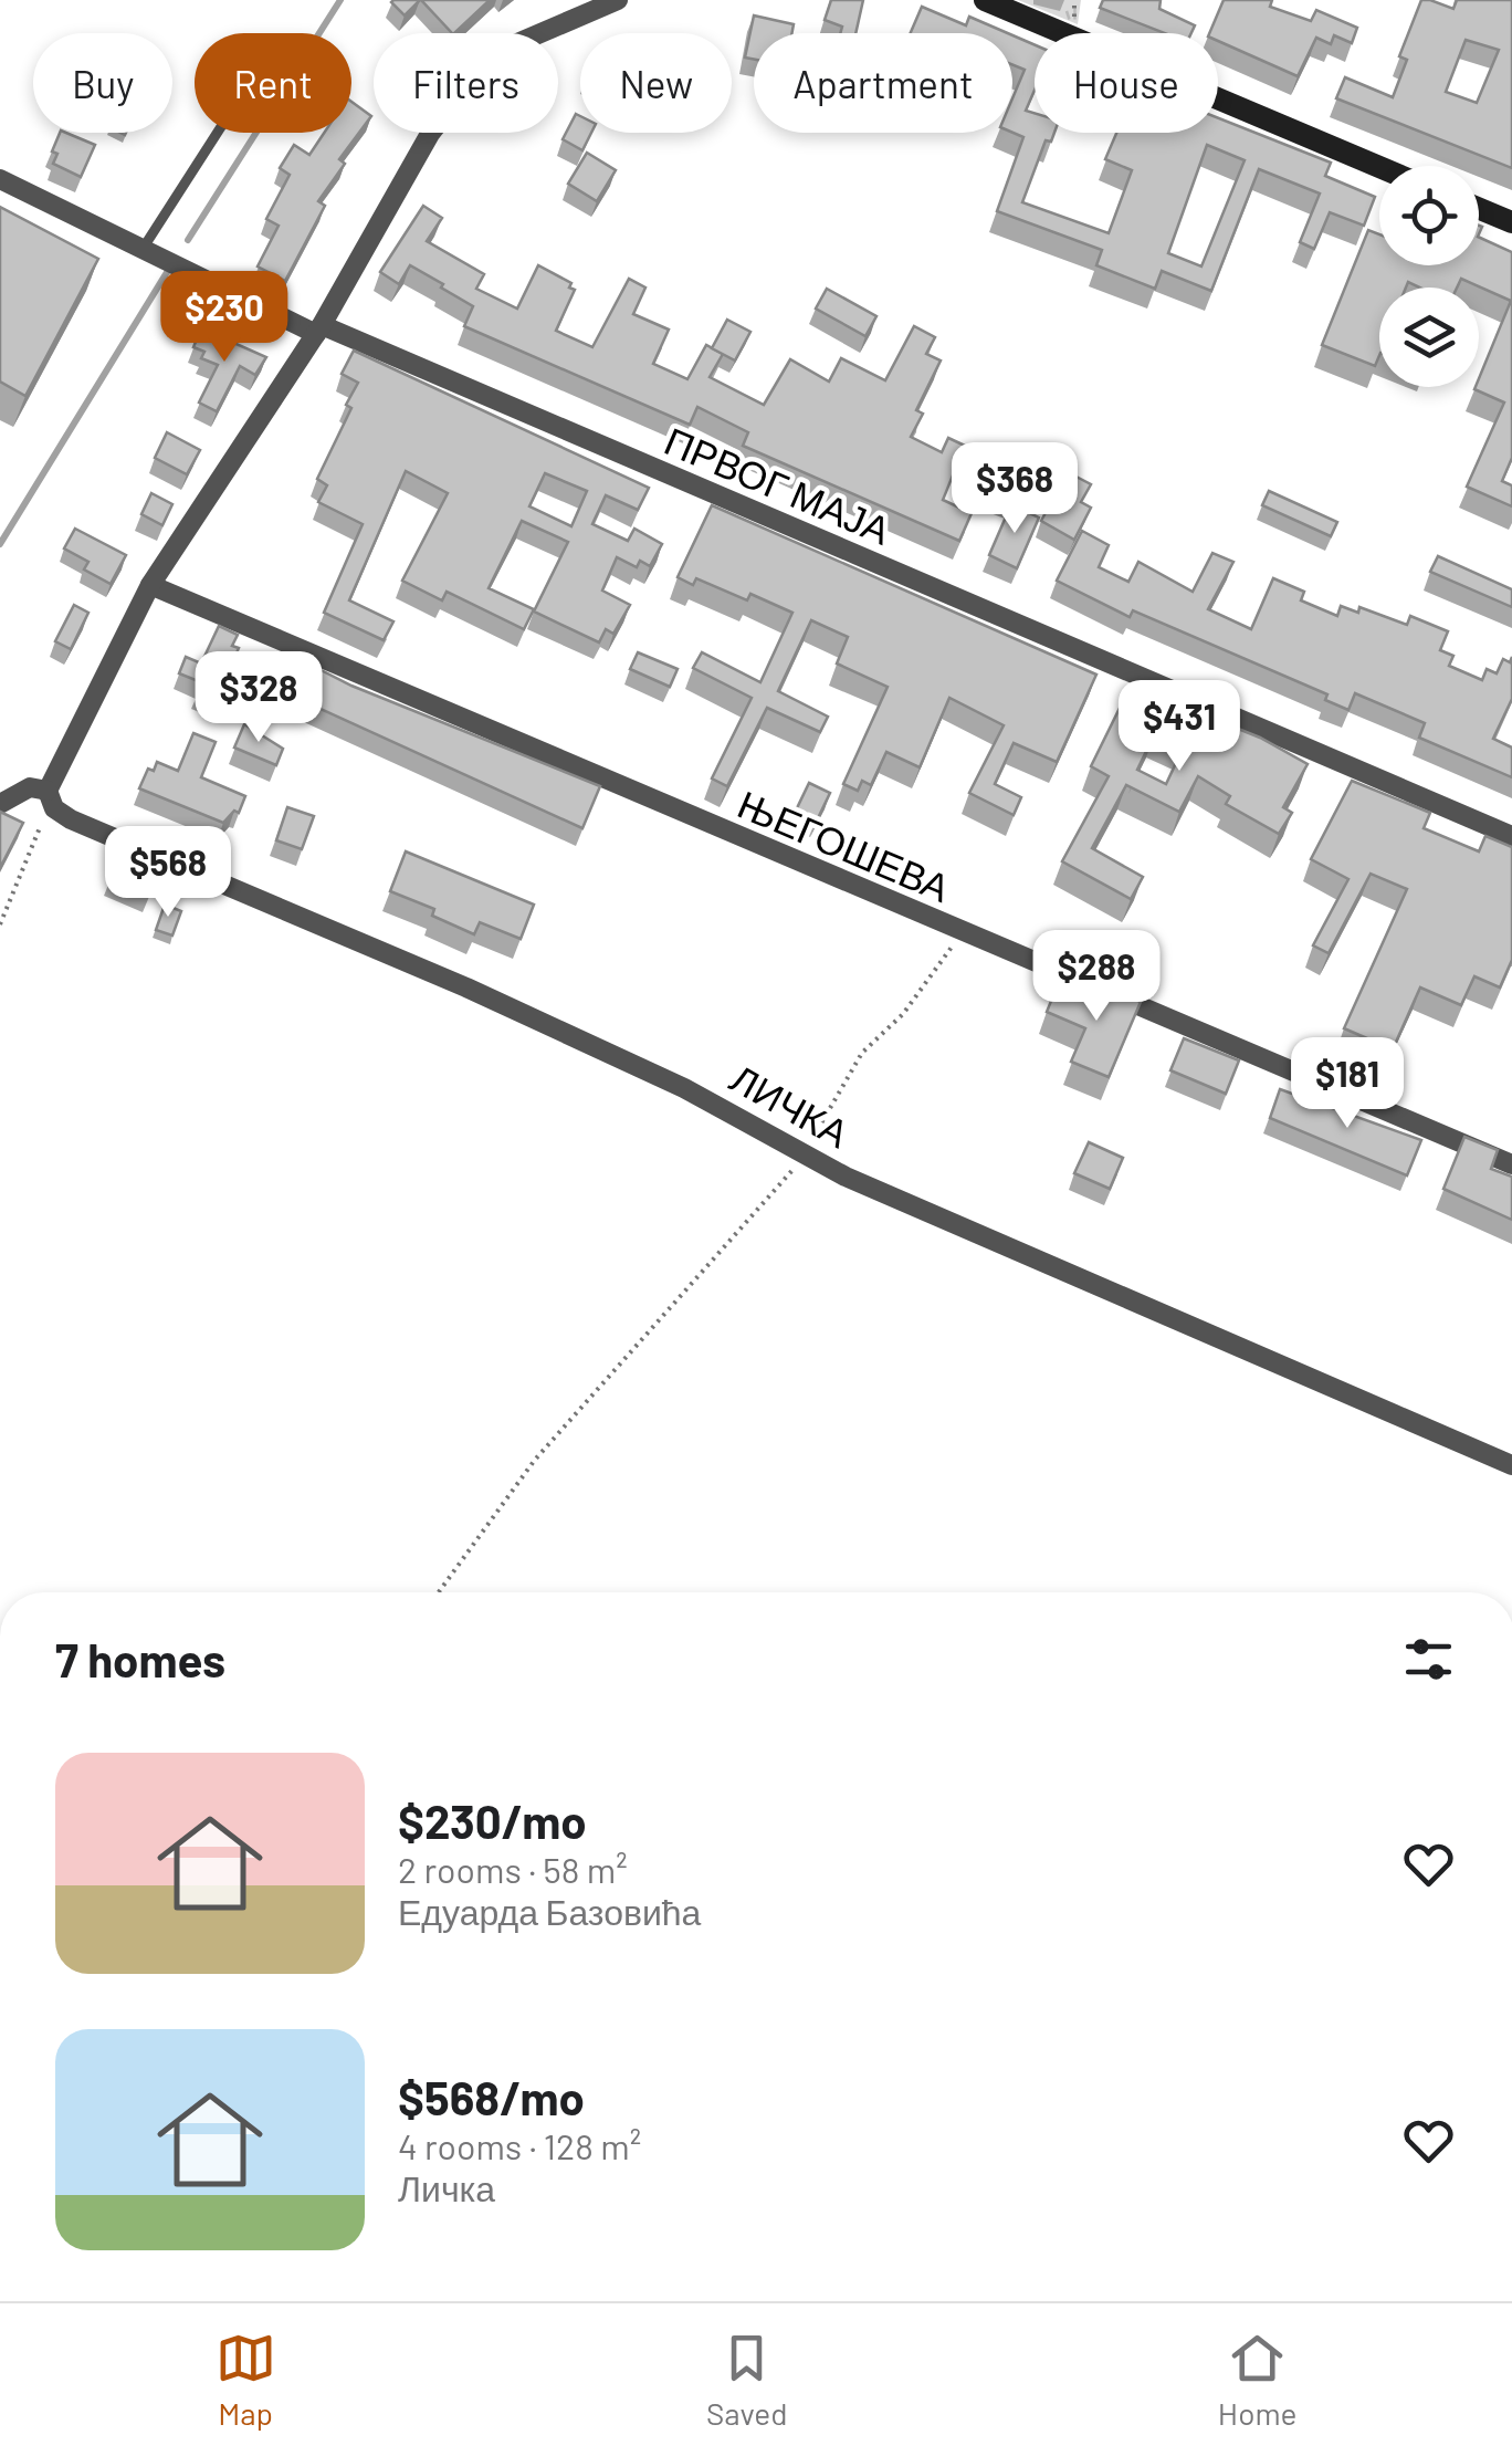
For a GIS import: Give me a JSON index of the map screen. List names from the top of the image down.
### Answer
{
  "streets": {
    "street": ["ПРВОГ МАЈА", "ЊЕГОШЕВА", "ЛИЧКА"]
  },
  "page": {
    "chip": [
      "Buy",
      "Rent",
      "Filters",
      "New",
      "Apartment",
      "House"
    ],
    "price": [
      "$230",
      "$368",
      "$328",
      "$431",
      "$568",
      "$288",
      "$181"
    ],
    "heading": "7 homes",
    "list": [
      {
        "name": "$230/mo",
        "note": "2 rooms · 58 m² · Едуарда Базовића"
      },
      {
        "name": "$568/mo",
        "note": "4 rooms · 128 m² · Личка"
      }
    ],
    "tabs": ["Map", "Saved", "Home"]
  }
}
